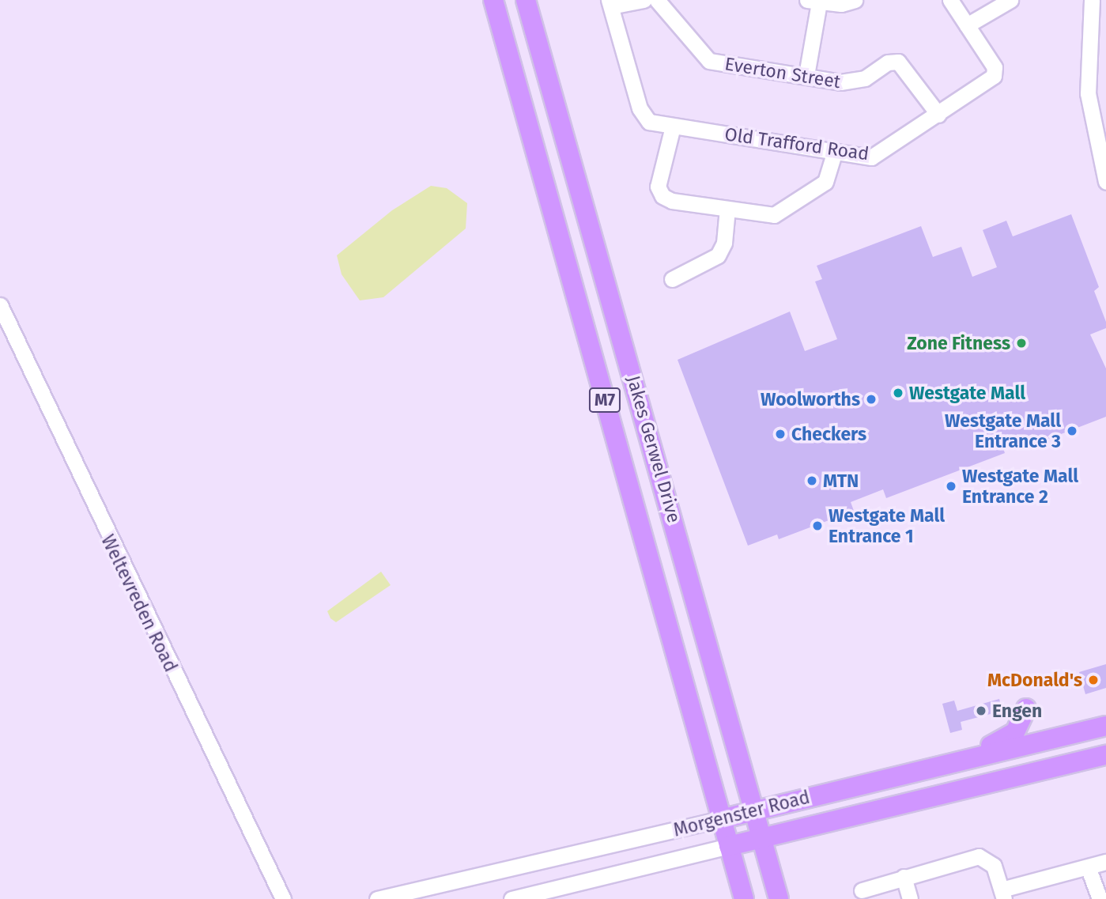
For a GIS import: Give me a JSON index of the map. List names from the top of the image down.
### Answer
{
  "streets": {
    "main road": ["M7", "Jakes Gerwel Drive", "Morgenster Road"],
    "street": ["Everton Street", "Old Trafford Road", "Weltevreden Road"]
  },
  "crossings": [
    ["Everton Street", "Old Trafford Road"],
    ["Jakes Gerwel Drive", "Morgenster Road"]
  ],
  "places": [
    "Zone Fitness",
    "Westgate Mall",
    "Woolworths",
    "Westgate Mall Entrance 3",
    "Checkers",
    "MTN",
    "Westgate Mall Entrance 2",
    "Westgate Mall Entrance 1",
    "McDonald's",
    "Engen"
  ]
}
